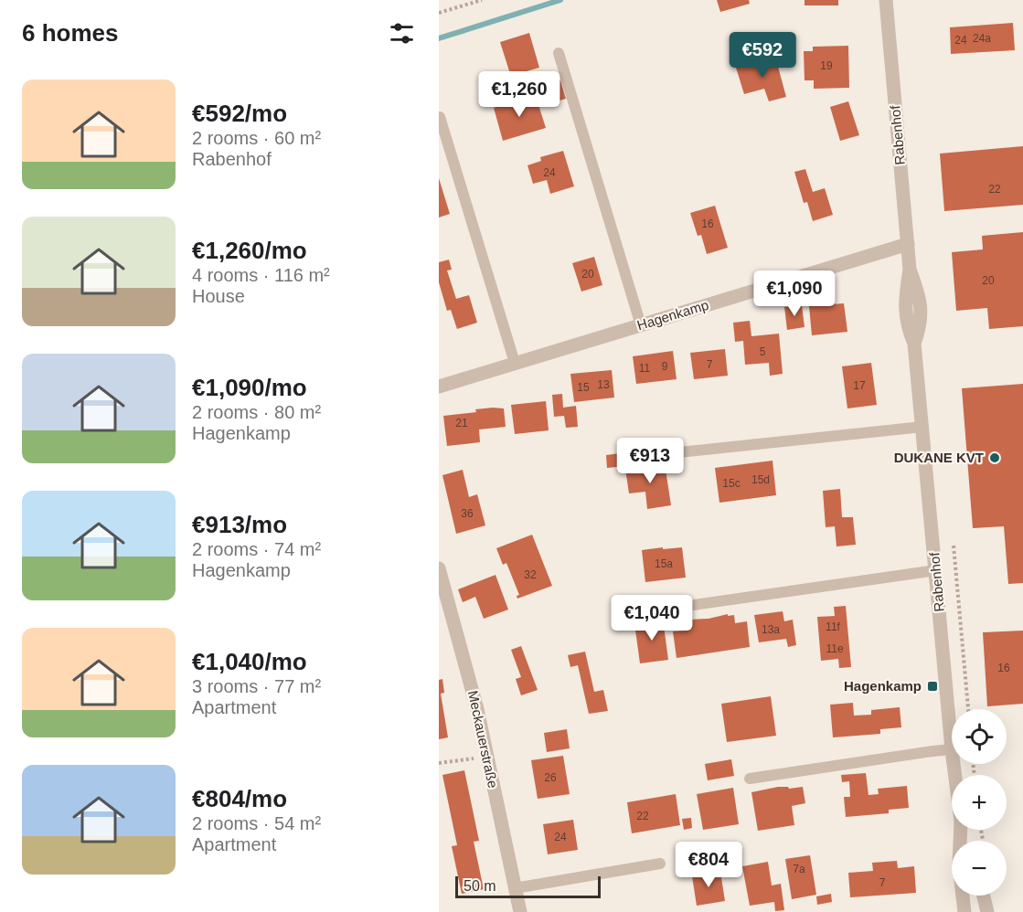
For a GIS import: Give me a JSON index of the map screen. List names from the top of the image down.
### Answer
{
  "streets": {
    "street": ["Rabenhof", "Hagenkamp", "Meckauerstraße"]
  },
  "crossings": [
    ["Rabenhof", "Hagenkamp"]
  ],
  "places": {
    "other": ["DUKANE KVT"],
    "transit": ["Hagenkamp"]
  },
  "house_numbers": [
    "24a",
    "24",
    "19",
    "24",
    "22",
    "16",
    "20",
    "20",
    "5",
    "7",
    "9",
    "11",
    "13",
    "17",
    "15",
    "21",
    "15d",
    "15c",
    "36",
    "15a",
    "32",
    "11f",
    "13a",
    "11e",
    "16",
    "26",
    "22",
    "24",
    "7a",
    "7"
  ],
  "scale_bar": "50 m",
  "page": {
    "heading": "6 homes",
    "price": [
      "€592",
      "€1,260",
      "€1,090",
      "€913",
      "€1,040",
      "€804"
    ],
    "list": [
      {
        "name": "€592/mo",
        "note": "2 rooms · 60 m² · Rabenhof"
      },
      {
        "name": "€1,260/mo",
        "note": "4 rooms · 116 m² · House"
      },
      {
        "name": "€1,090/mo",
        "note": "2 rooms · 80 m² · Hagenkamp"
      },
      {
        "name": "€913/mo",
        "note": "2 rooms · 74 m² · Hagenkamp"
      },
      {
        "name": "€1,040/mo",
        "note": "3 rooms · 77 m² · Apartment"
      },
      {
        "name": "€804/mo",
        "note": "2 rooms · 54 m² · Apartment"
      }
    ],
    "map_buttons": ["+", "−"],
    "scale": "50 m"
  }
}
